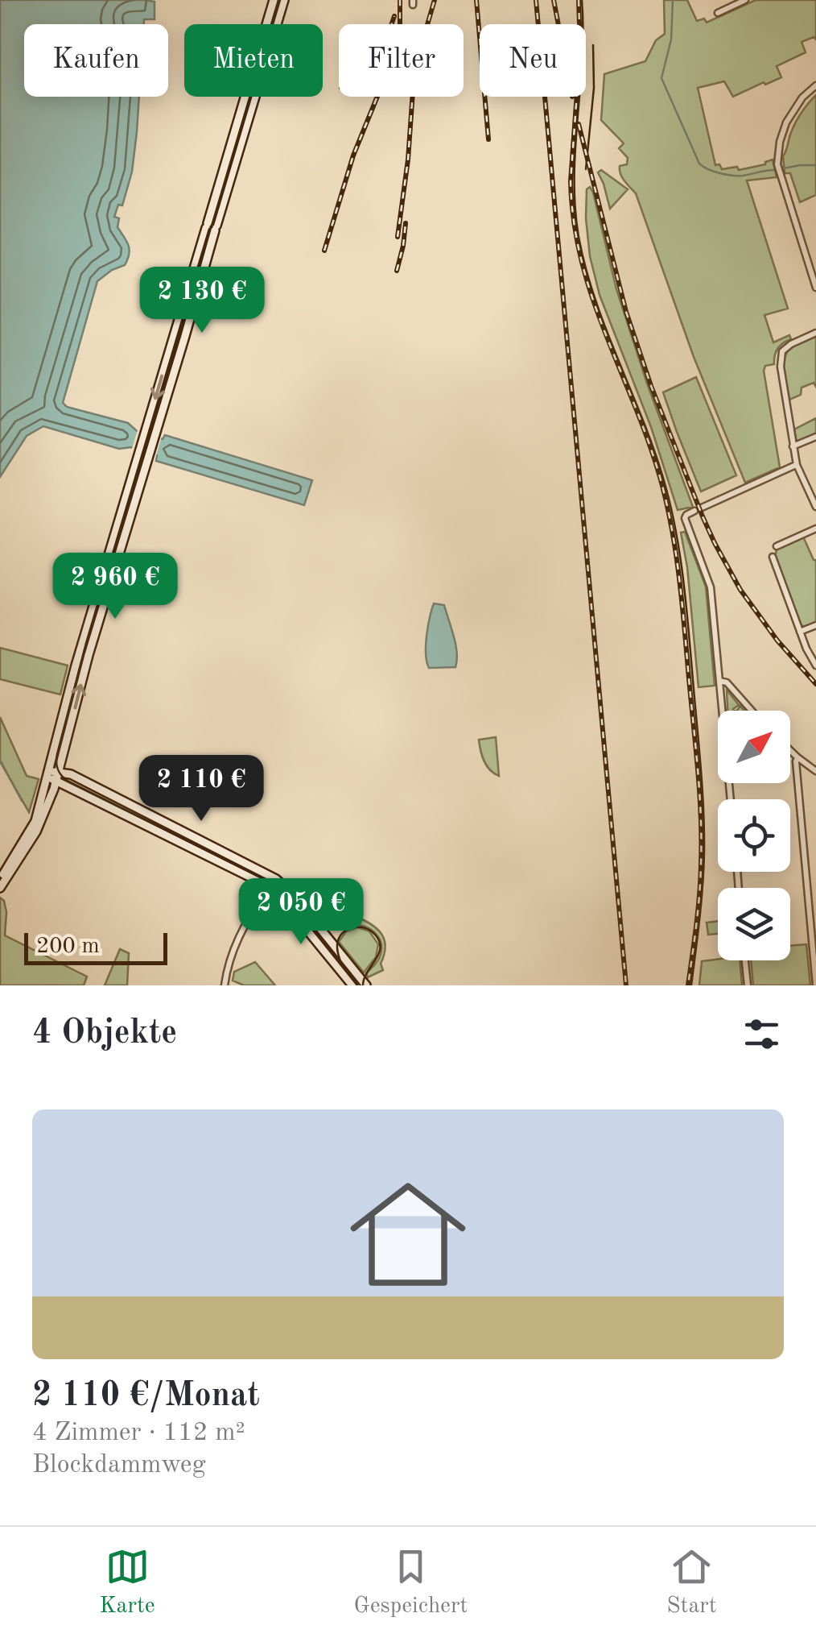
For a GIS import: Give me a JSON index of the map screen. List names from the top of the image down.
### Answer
{
  "scale_bar": "200 m",
  "north": "top right",
  "page": {
    "chip": [
      "Kaufen",
      "Mieten",
      "Filter",
      "Neu"
    ],
    "price": [
      "2 130 €",
      "2 960 €",
      "2 110 €",
      "2 050 €"
    ],
    "scale": "200 m",
    "heading": "4 Objekte",
    "list": [
      {
        "name": "2 110 €/Monat",
        "note": "4 Zimmer · 112 m² · Blockdammweg"
      }
    ],
    "tabs": ["Karte", "Gespeichert", "Start"]
  }
}
